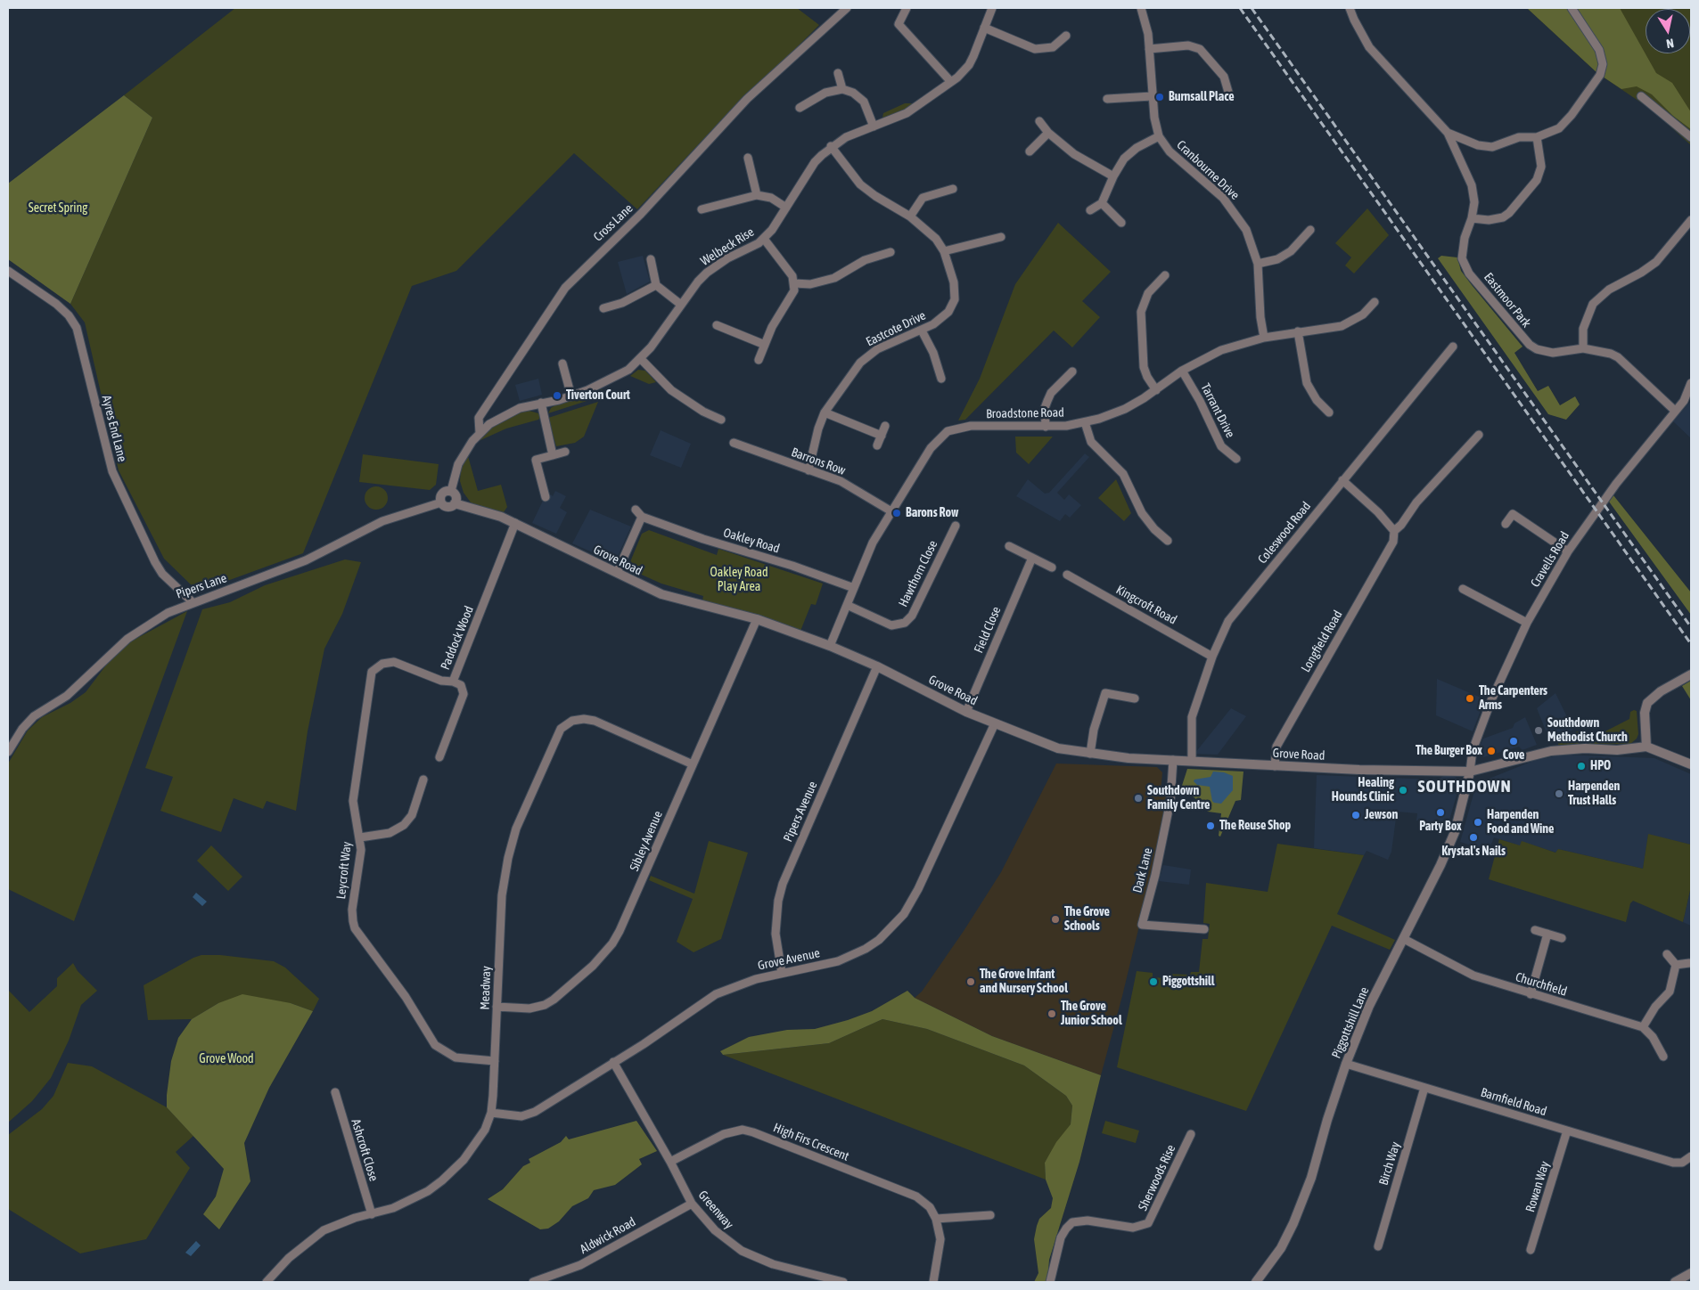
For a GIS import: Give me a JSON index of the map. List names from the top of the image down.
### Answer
{
  "streets": {
    "street": [
      "Cranbourne Drive",
      "Cross Lane",
      "Welbeck Rise",
      "Eastmoor Park",
      "Eastcote Drive",
      "Tarrant Drive",
      "Broadstone Road",
      "Ayres End Lane",
      "Barrons Row",
      "Coleswood Road",
      "Oakley Road",
      "Cravells Road",
      "Grove Road",
      "Hawthorn Close",
      "Pipers Lane",
      "Kingcroft Road",
      "Field Close",
      "Paddock Wood",
      "Longfield Road",
      "Pipers Avenue",
      "Sibley Avenue",
      "Leycroft Way",
      "Dark Lane",
      "Grove Avenue",
      "Churchfield",
      "Meadway",
      "Piggottshill Lane",
      "Barnfield Road",
      "High Firs Crescent",
      "Ashcroft Close",
      "Birch Way",
      "Sherwoods Rise",
      "Rowan Way",
      "Greenway",
      "Aldwick Road"
    ]
  },
  "crossings": [
    ["Cranbourne Drive", "Broadstone Road"],
    ["Cross Lane", "Welbeck Rise"],
    ["Cross Lane", "Grove Road"],
    ["Cross Lane", "Pipers Lane"],
    ["Welbeck Rise", "Eastcote Drive"],
    ["Eastmoor Park", "Cravells Road"],
    ["Eastcote Drive", "Barrons Row"],
    ["Tarrant Drive", "Broadstone Road"],
    ["Broadstone Road", "Barrons Row"],
    ["Broadstone Road", "Oakley Road"],
    ["Broadstone Road", "Grove Road"],
    ["Broadstone Road", "Hawthorn Close"],
    ["Ayres End Lane", "Pipers Lane"],
    ["Coleswood Road", "Grove Road"],
    ["Coleswood Road", "Kingcroft Road"],
    ["Cravells Road", "Grove Road"],
    ["Cravells Road", "Piggottshill Lane"],
    ["Grove Road", "Pipers Lane"],
    ["Grove Road", "Field Close"],
    ["Grove Road", "Paddock Wood"],
    ["Grove Road", "Longfield Road"],
    ["Grove Road", "Pipers Avenue"],
    ["Grove Road", "Sibley Avenue"],
    ["Grove Road", "Dark Lane"],
    ["Grove Road", "Grove Avenue"],
    ["Grove Road", "Piggottshill Lane"],
    ["Paddock Wood", "Leycroft Way"],
    ["Pipers Avenue", "Grove Avenue"],
    ["Sibley Avenue", "Meadway"],
    ["Leycroft Way", "Meadway"],
    ["Grove Avenue", "Meadway"],
    ["Grove Avenue", "Greenway"],
    ["Churchfield", "Piggottshill Lane"],
    ["Meadway", "Ashcroft Close"],
    ["Piggottshill Lane", "Barnfield Road"],
    ["Barnfield Road", "Birch Way"],
    ["Barnfield Road", "Rowan Way"],
    ["High Firs Crescent", "Greenway"],
    ["Greenway", "Aldwick Road"]
  ],
  "districts": ["SOUTHDOWN"],
  "parks": ["Secret Spring", "Oakley Road Play Area", "Grove Wood"],
  "places": [
    "Burnsall Place",
    "Tiverton Court",
    "Barons Row",
    "The Carpenters Arms",
    "Southdown Methodist Church",
    "Cove",
    "The Burger Box",
    "HPO",
    "Healing Hounds Clinic",
    "Harpenden Trust Halls",
    "Southdown Family Centre",
    "Party Box",
    "Jewson",
    "Harpenden Food and Wine",
    "The Reuse Shop",
    "Krystal's Nails",
    "The Grove Schools",
    "The Grove Infant and Nursery School",
    "Piggottshill",
    "The Grove Junior School"
  ],
  "north": "bottom"
}
